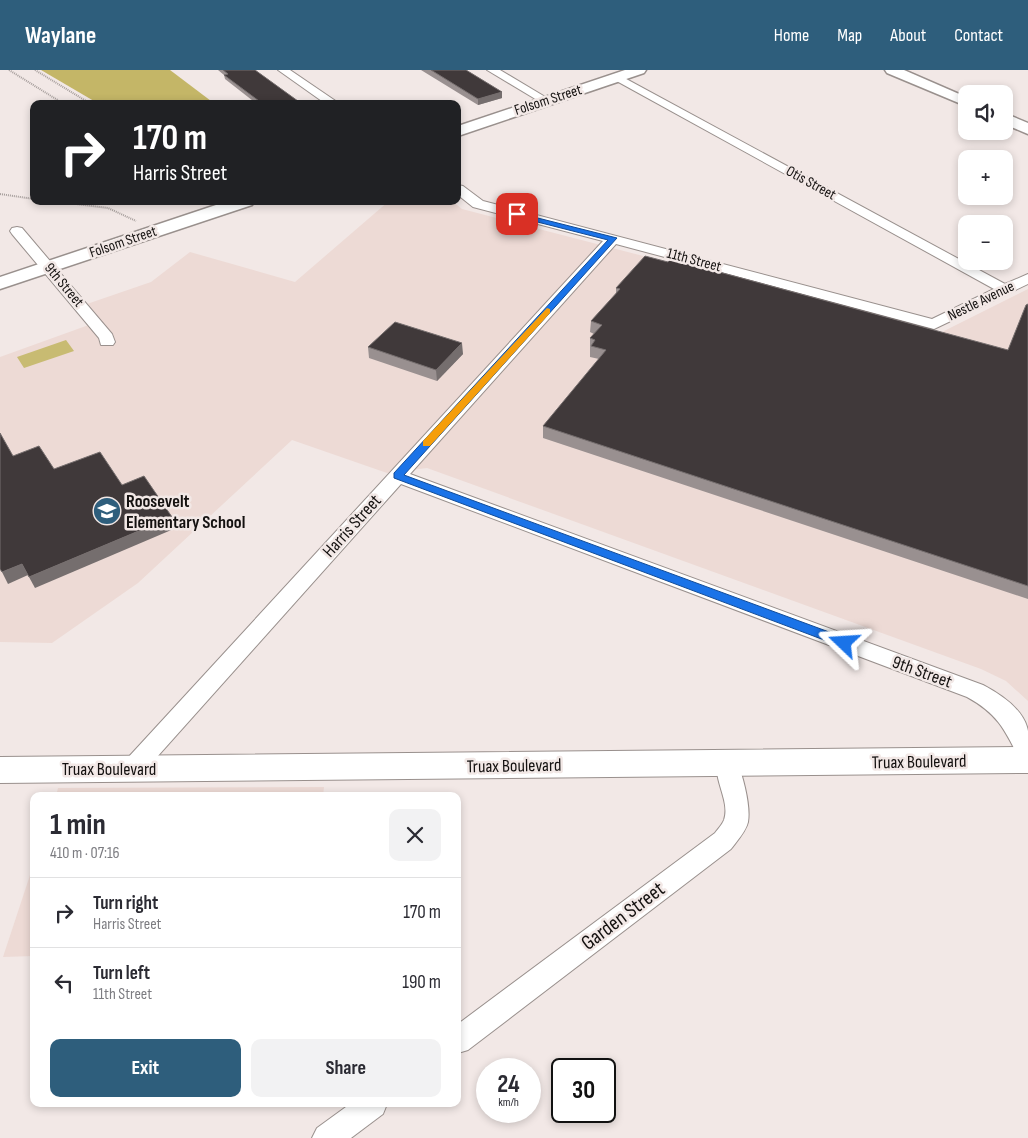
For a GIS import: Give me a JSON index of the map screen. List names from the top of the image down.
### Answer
{
  "streets": {
    "main road": ["Truax Boulevard"],
    "street": [
      "Folsom Street",
      "Otis Street",
      "11th Street",
      "9th Street",
      "Nestle Avenue",
      "Harris Street",
      "Garden Street"
    ]
  },
  "crossings": [
    ["Folsom Street", "Otis Street"],
    ["Folsom Street", "9th Street"],
    ["Otis Street", "Nestle Avenue"],
    ["11th Street", "Nestle Avenue"],
    ["11th Street", "Harris Street"],
    ["9th Street", "Harris Street"],
    ["Harris Street", "Truax Boulevard"],
    ["Truax Boulevard", "Garden Street"]
  ],
  "places": {
    "school or university": ["Roosevelt Elementary School"]
  },
  "page": {
    "header": "Waylane",
    "nav": [
      "Home",
      "Map",
      "About",
      "Contact"
    ],
    "map_buttons": ["+", "−"],
    "turn": ["170 m", "Harris Street"],
    "heading": ["1 min", "410 m · 07:16"],
    "list": [
      {
        "name": "Turn right",
        "note": "Harris Street",
        "value": "170 m"
      },
      {
        "name": "Turn left",
        "note": "11th Street",
        "value": "190 m"
      }
    ],
    "buttons": ["Exit", "Share"],
    "speed": "24 km/h",
    "limit": "30"
  }
}
